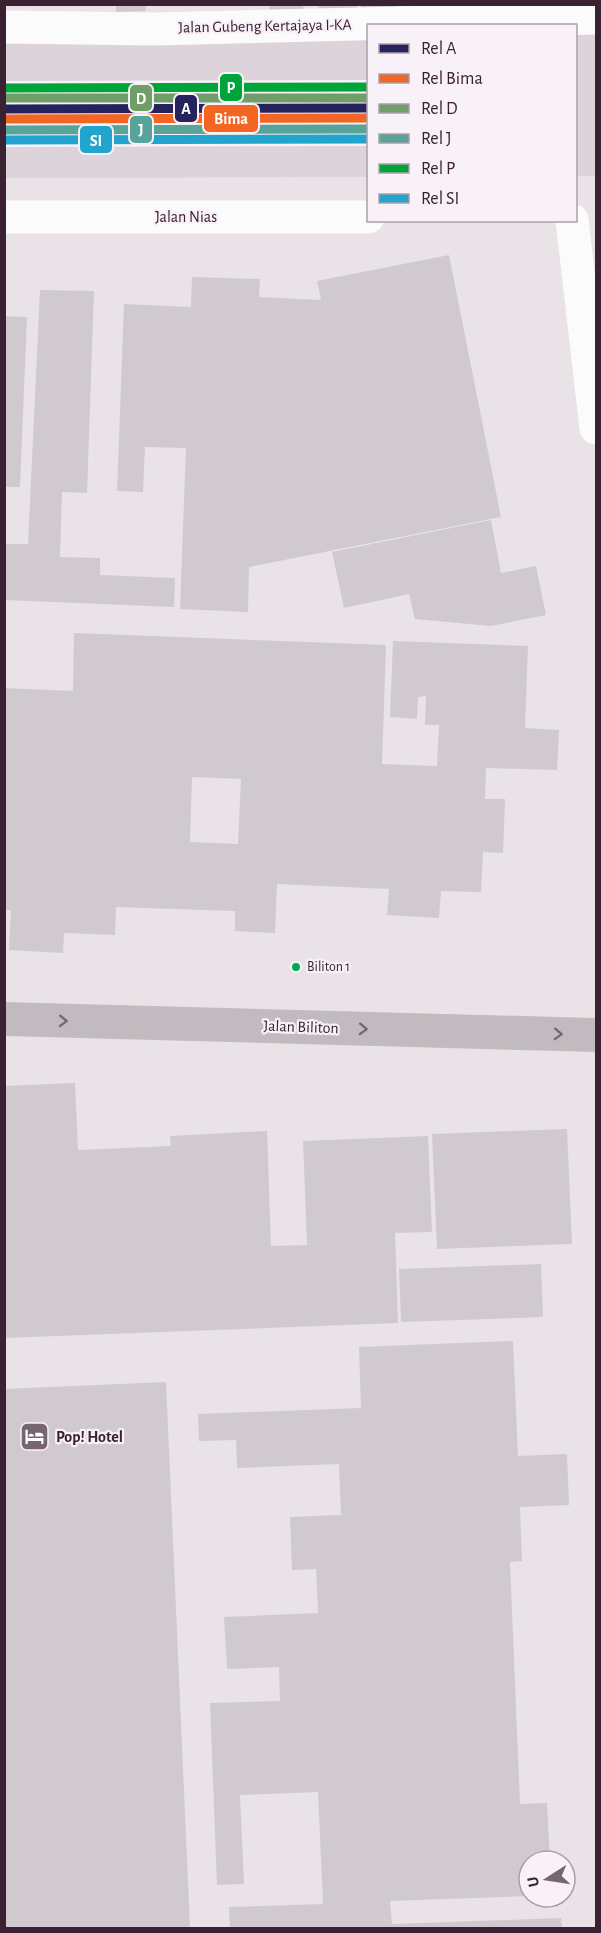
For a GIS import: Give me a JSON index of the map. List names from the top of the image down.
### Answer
{
  "streets": {
    "highway": ["Jalan Biliton"],
    "street": ["Jalan Gubeng Kertajaya I-KA", "Jalan Nias"]
  },
  "one_way": ["Jalan Biliton"],
  "places": {
    "other": ["Biliton 1"],
    "hotel": ["Pop! Hotel"]
  },
  "lines": [
    "rail line P",
    "rail line D",
    "rail line A",
    "rail line Bima",
    "rail line J",
    "rail line SI"
  ],
  "legend": [
    "Rel A",
    "Rel Bima",
    "Rel D",
    "Rel J",
    "Rel P",
    "Rel SI"
  ],
  "north": "left"
}
